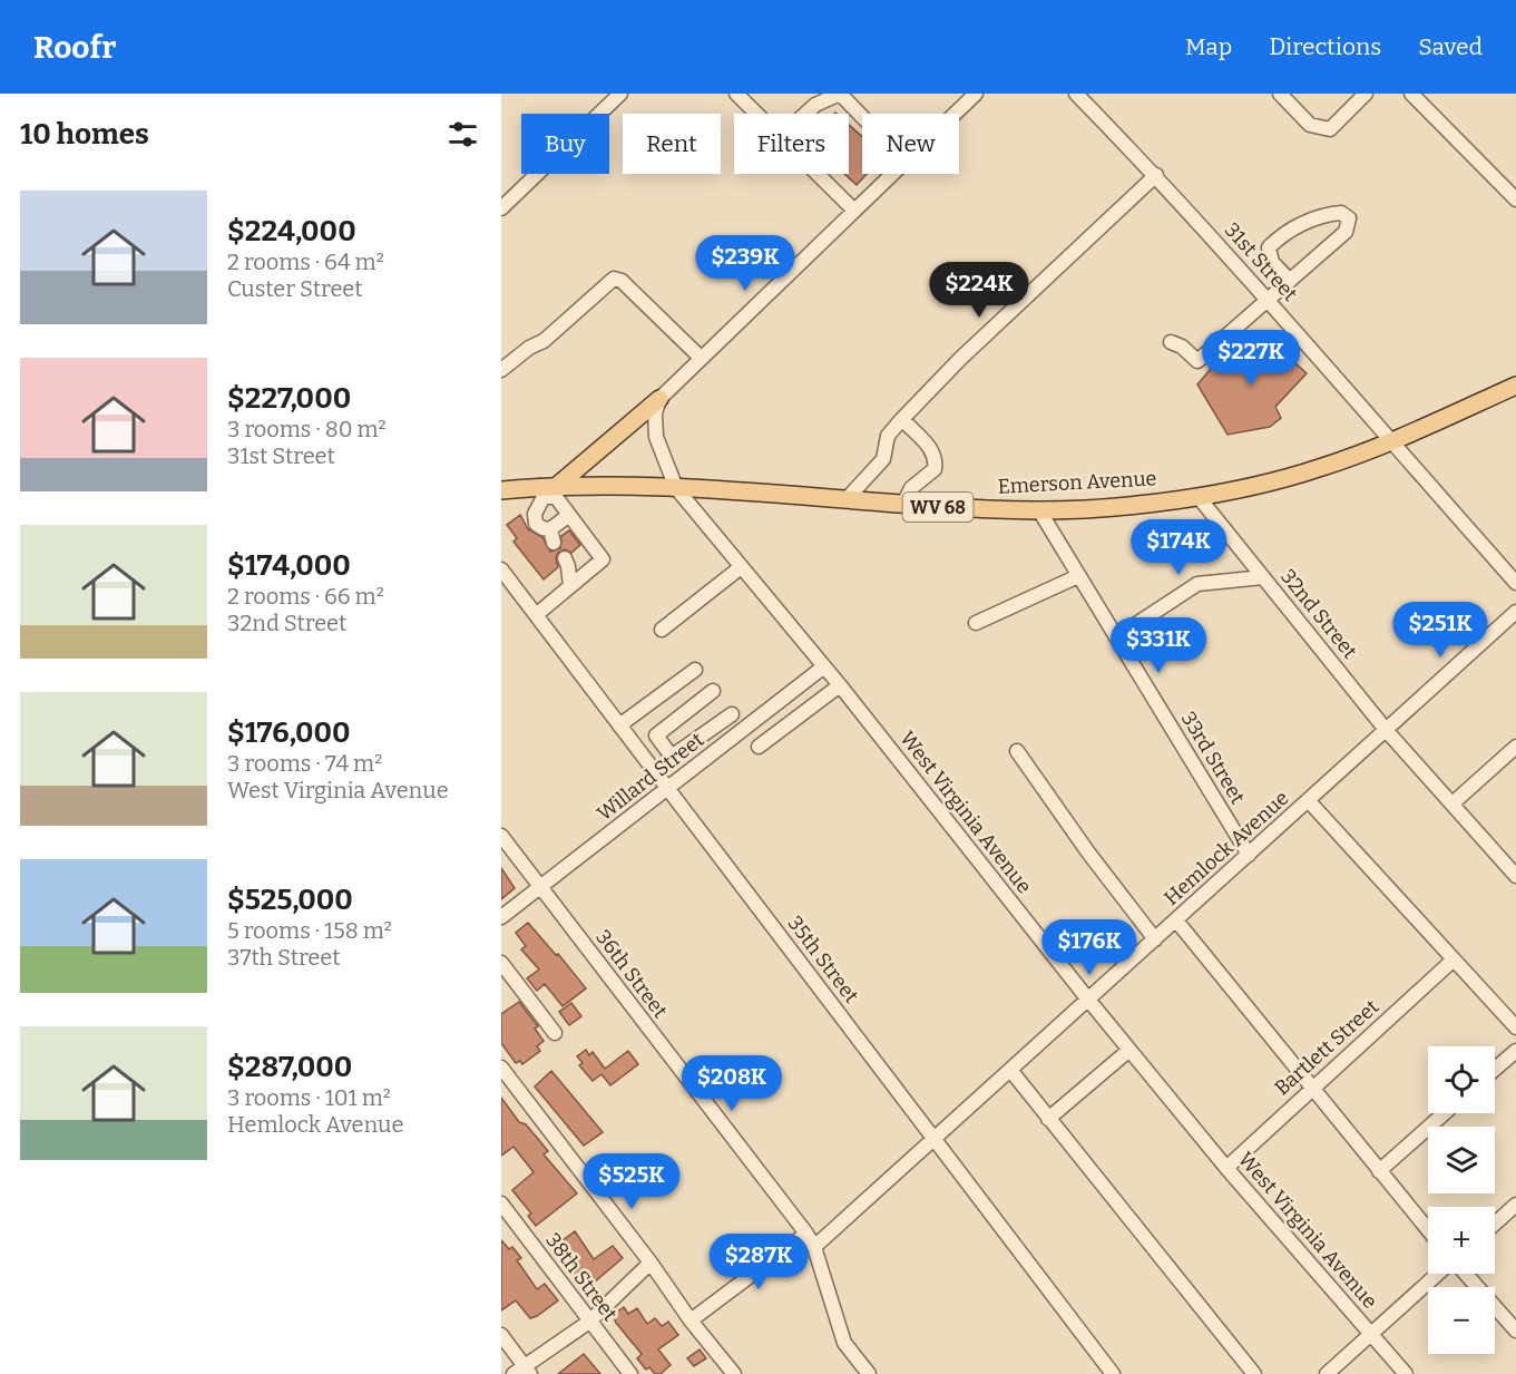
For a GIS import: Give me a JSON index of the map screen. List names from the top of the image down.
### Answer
{
  "streets": {
    "main road": ["Emerson Avenue", "WV 68"],
    "street": [
      "31st Street",
      "32nd Street",
      "33rd Street",
      "Willard Street",
      "West Virginia Avenue",
      "Hemlock Avenue",
      "35th Street",
      "36th Street",
      "Bartlett Street",
      "38th Street"
    ]
  },
  "crossings": [
    ["31st Street", "Emerson Avenue"],
    ["Emerson Avenue", "32nd Street"],
    ["Emerson Avenue", "33rd Street"],
    ["Emerson Avenue", "West Virginia Avenue"],
    ["32nd Street", "Hemlock Avenue"],
    ["33rd Street", "Hemlock Avenue"],
    ["Willard Street", "West Virginia Avenue"],
    ["Willard Street", "35th Street"],
    ["Willard Street", "36th Street"],
    ["West Virginia Avenue", "Hemlock Avenue"],
    ["West Virginia Avenue", "Bartlett Street"],
    ["Hemlock Avenue", "35th Street"],
    ["Hemlock Avenue", "36th Street"]
  ],
  "page": {
    "header": "Roofr",
    "nav": ["Map", "Directions", "Saved"],
    "heading": "10 homes",
    "chip": [
      "Buy",
      "Rent",
      "Filters",
      "New"
    ],
    "list": [
      {
        "name": "$224,000",
        "note": "2 rooms · 64 m² · Custer Street"
      },
      {
        "name": "$227,000",
        "note": "3 rooms · 80 m² · 31st Street"
      },
      {
        "name": "$174,000",
        "note": "2 rooms · 66 m² · 32nd Street"
      },
      {
        "name": "$176,000",
        "note": "3 rooms · 74 m² · West Virginia Avenue"
      },
      {
        "name": "$525,000",
        "note": "5 rooms · 158 m² · 37th Street"
      },
      {
        "name": "$287,000",
        "note": "3 rooms · 101 m² · Hemlock Avenue"
      }
    ],
    "price": [
      "$239K",
      "$224K",
      "$227K",
      "$174K",
      "$251K",
      "$331K",
      "$176K",
      "$208K",
      "$525K",
      "$287K"
    ],
    "map_buttons": ["+", "−"]
  }
}
